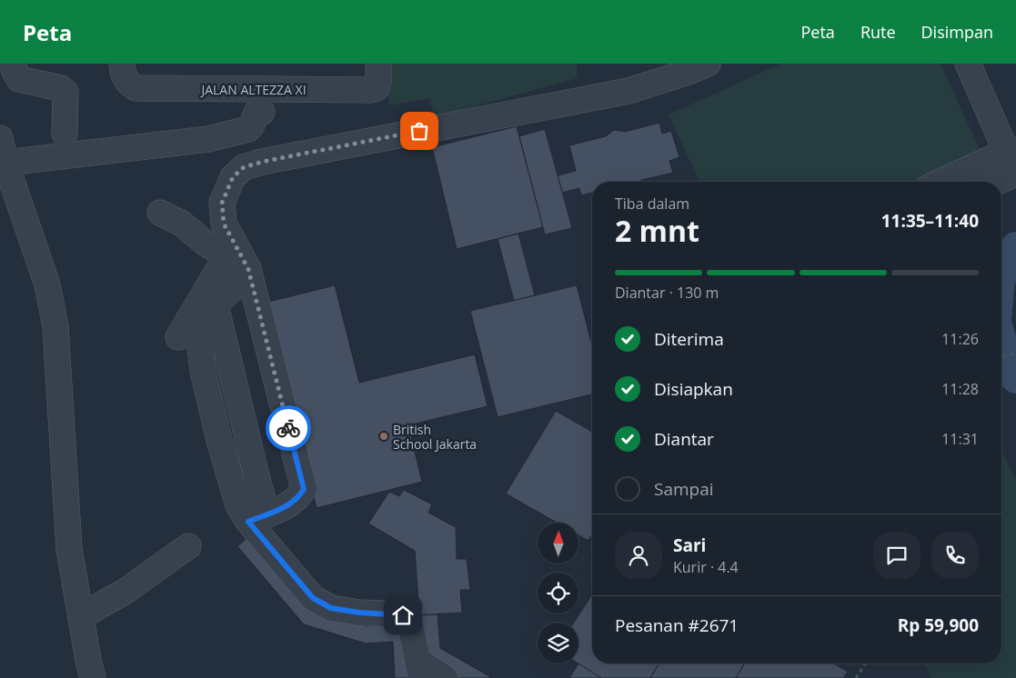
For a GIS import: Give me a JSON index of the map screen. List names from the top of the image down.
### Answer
{
  "streets": {
    "street": ["JALAN ALTEZZA XI"]
  },
  "places": ["British School Jakarta"],
  "north": "top",
  "page": {
    "header": "Peta",
    "nav": ["Peta", "Rute", "Disimpan"],
    "heading": ["2 mnt", "Tiba dalam", "11:35–11:40"],
    "panel": [
      "Sari",
      "Kurir · 4.4",
      "Pesanan #2671",
      "Rp 59,900"
    ],
    "bar": "Diantar · 130 m",
    "list": [
      ["Diterima", "11:26"],
      ["Disiapkan", "11:28"],
      ["Diantar", "11:31"],
      "Sampai"
    ]
  }
}
